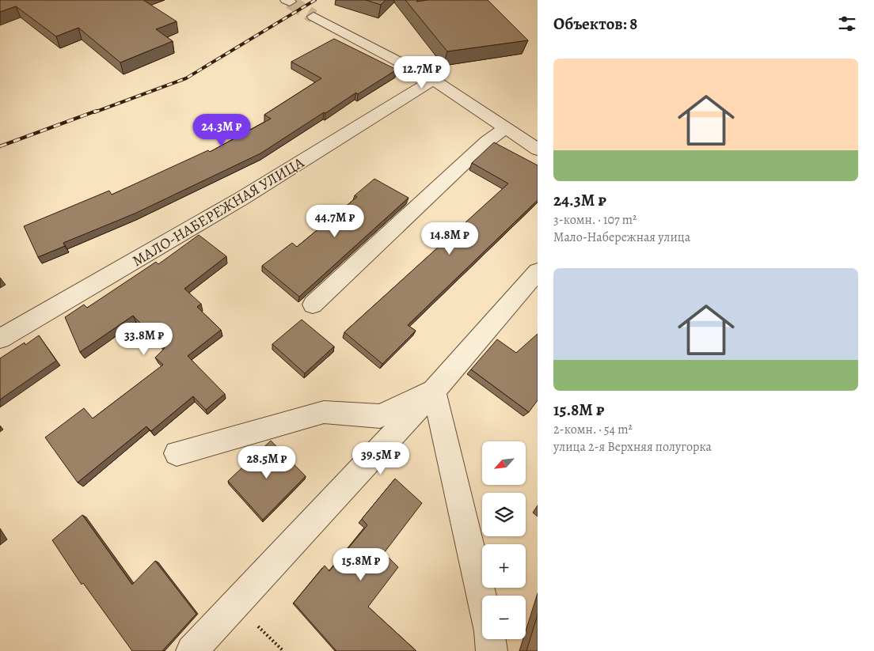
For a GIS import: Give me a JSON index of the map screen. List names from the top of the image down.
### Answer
{
  "streets": {
    "street": ["МАЛО-НАБЕРЕЖНАЯ УЛИЦА"]
  },
  "north": "bottom left",
  "page": {
    "heading": "Объектов: 8",
    "list": [
      {
        "name": "24.3M ₽",
        "note": "3-комн. · 107 m² · Мало-Набережная улица"
      },
      {
        "name": "15.8M ₽",
        "note": "2-комн. · 54 m² · улица 2-я Верхняя полугорка"
      }
    ],
    "price": [
      "12.7M ₽",
      "24.3M ₽",
      "44.7M ₽",
      "14.8M ₽",
      "33.8M ₽",
      "39.5M ₽",
      "28.5M ₽",
      "15.8M ₽"
    ],
    "map_buttons": ["+", "−"]
  }
}
